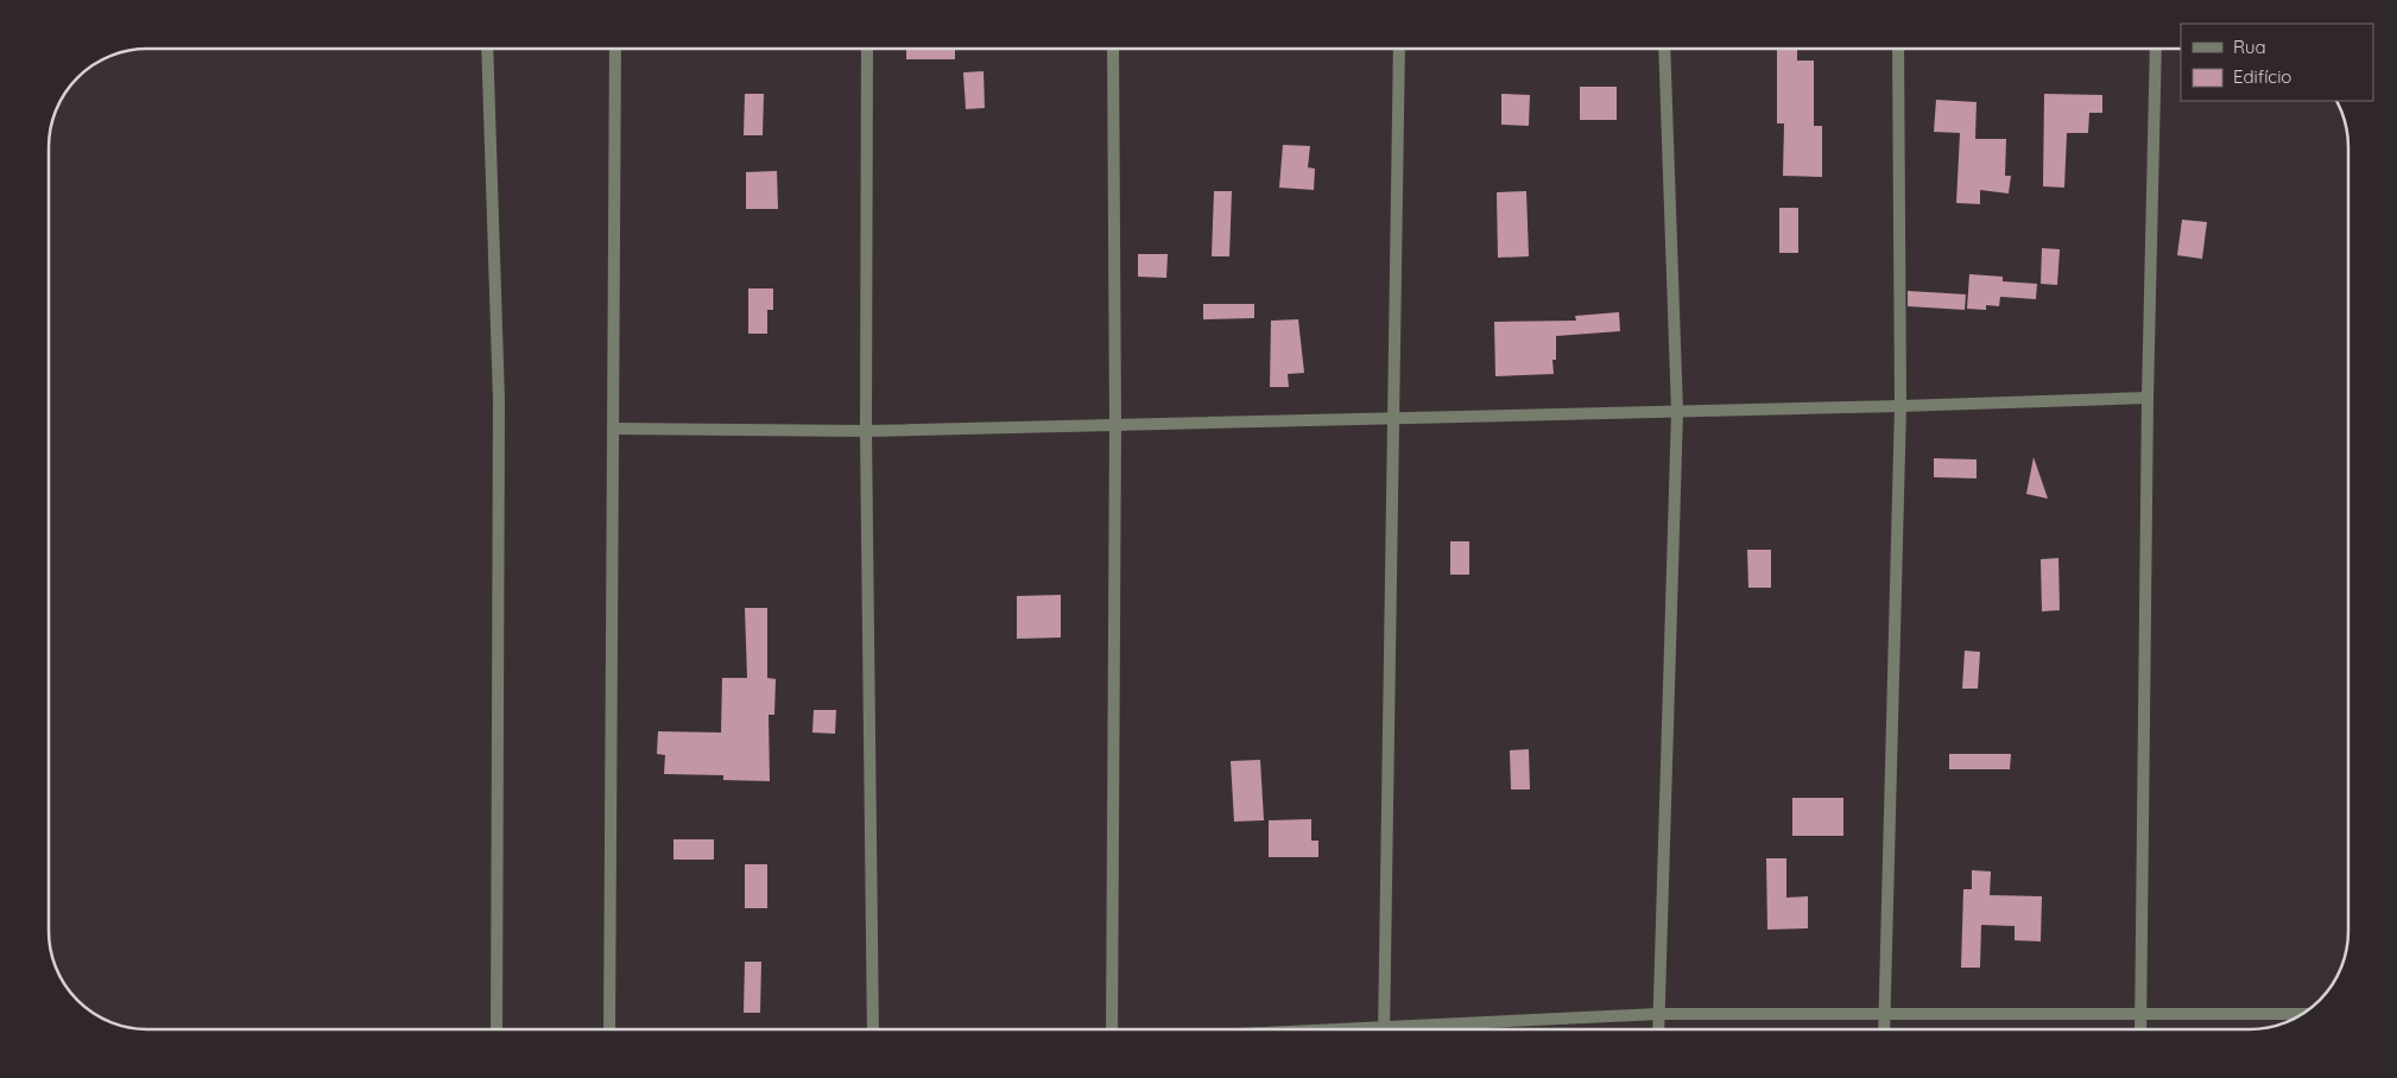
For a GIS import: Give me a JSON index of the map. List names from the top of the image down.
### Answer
{
  "legend": ["Rua", "Edifício"]
}
